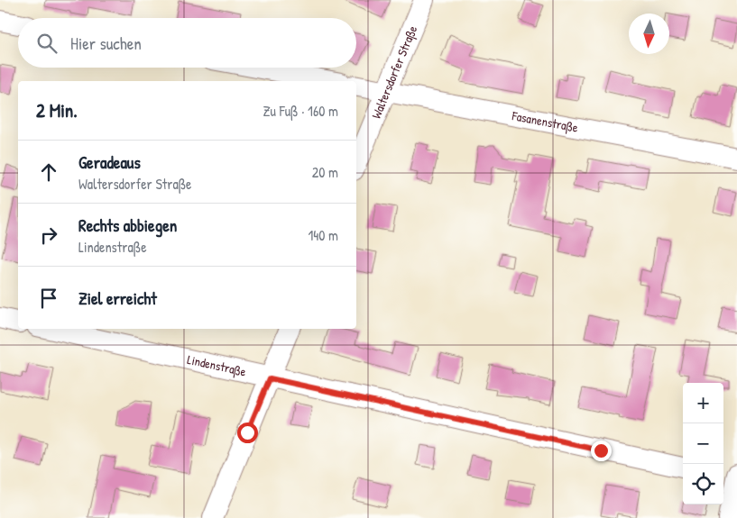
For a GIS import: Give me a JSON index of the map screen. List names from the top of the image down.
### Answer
{
  "streets": {
    "street": ["Waltersdorfer Straße", "Fasanenstraße", "Lindenstraße"]
  },
  "crossings": [
    ["Waltersdorfer Straße", "Fasanenstraße"]
  ],
  "north": "bottom",
  "page": {
    "search": "Hier suchen",
    "heading": ["2 Min.", "Zu Fuß · 160 m"],
    "list": [
      ["Geradeaus", "Waltersdorfer Straße", "20 m"],
      ["Rechts abbiegen", "Lindenstraße", "140 m"],
      "Ziel erreicht"
    ],
    "map_buttons": ["+", "−"]
  }
}
